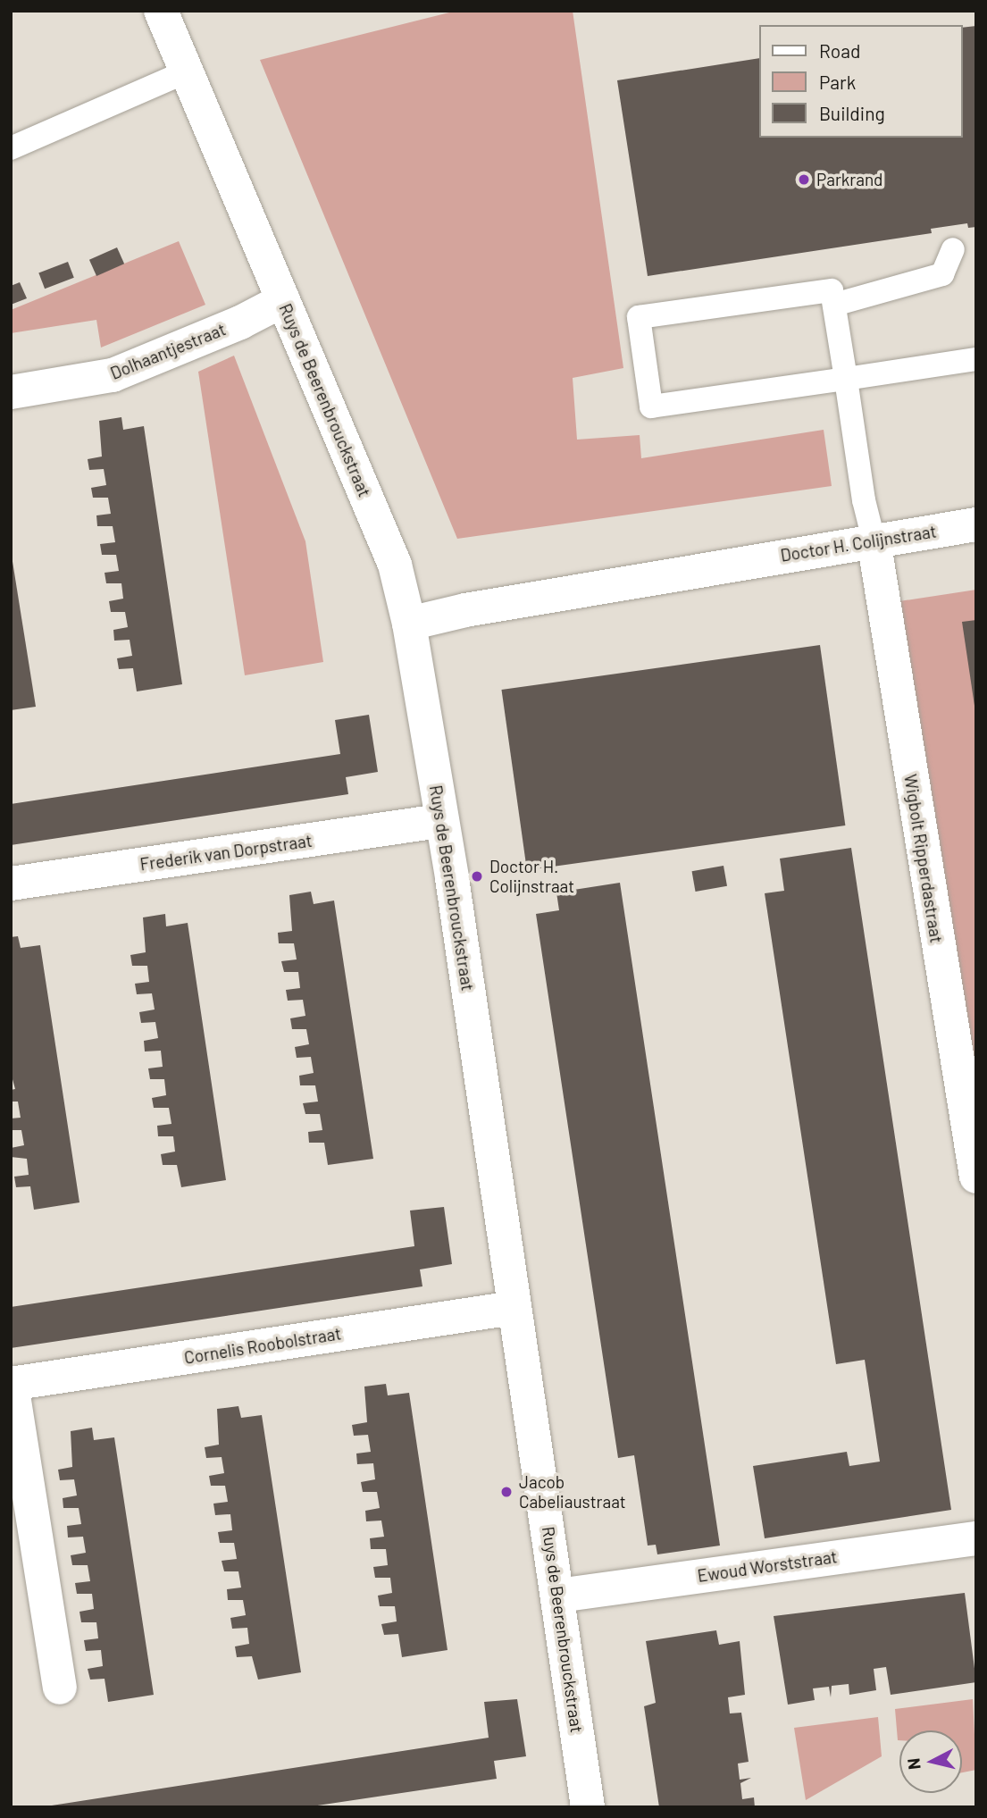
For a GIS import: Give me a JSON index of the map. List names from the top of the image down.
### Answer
{
  "streets": {
    "street": [
      "Dolhaantjestraat",
      "Ruys de Beerenbrouckstraat",
      "Doctor H. Colijnstraat",
      "Frederik van Dorpstraat",
      "Wigbolt Ripperdastraat",
      "Cornelis Roobolstraat",
      "Ewoud Worststraat"
    ]
  },
  "crossings": [
    ["Dolhaantjestraat", "Ruys de Beerenbrouckstraat"],
    ["Ruys de Beerenbrouckstraat", "Doctor H. Colijnstraat"],
    ["Ruys de Beerenbrouckstraat", "Frederik van Dorpstraat"],
    ["Ruys de Beerenbrouckstraat", "Cornelis Roobolstraat"],
    ["Ruys de Beerenbrouckstraat", "Ewoud Worststraat"],
    ["Doctor H. Colijnstraat", "Wigbolt Ripperdastraat"]
  ],
  "places": ["Parkrand", "Doctor H. Colijnstraat", "Jacob Cabeliaustraat"],
  "legend": ["Road", "Park", "Building"],
  "north": "left"
}
